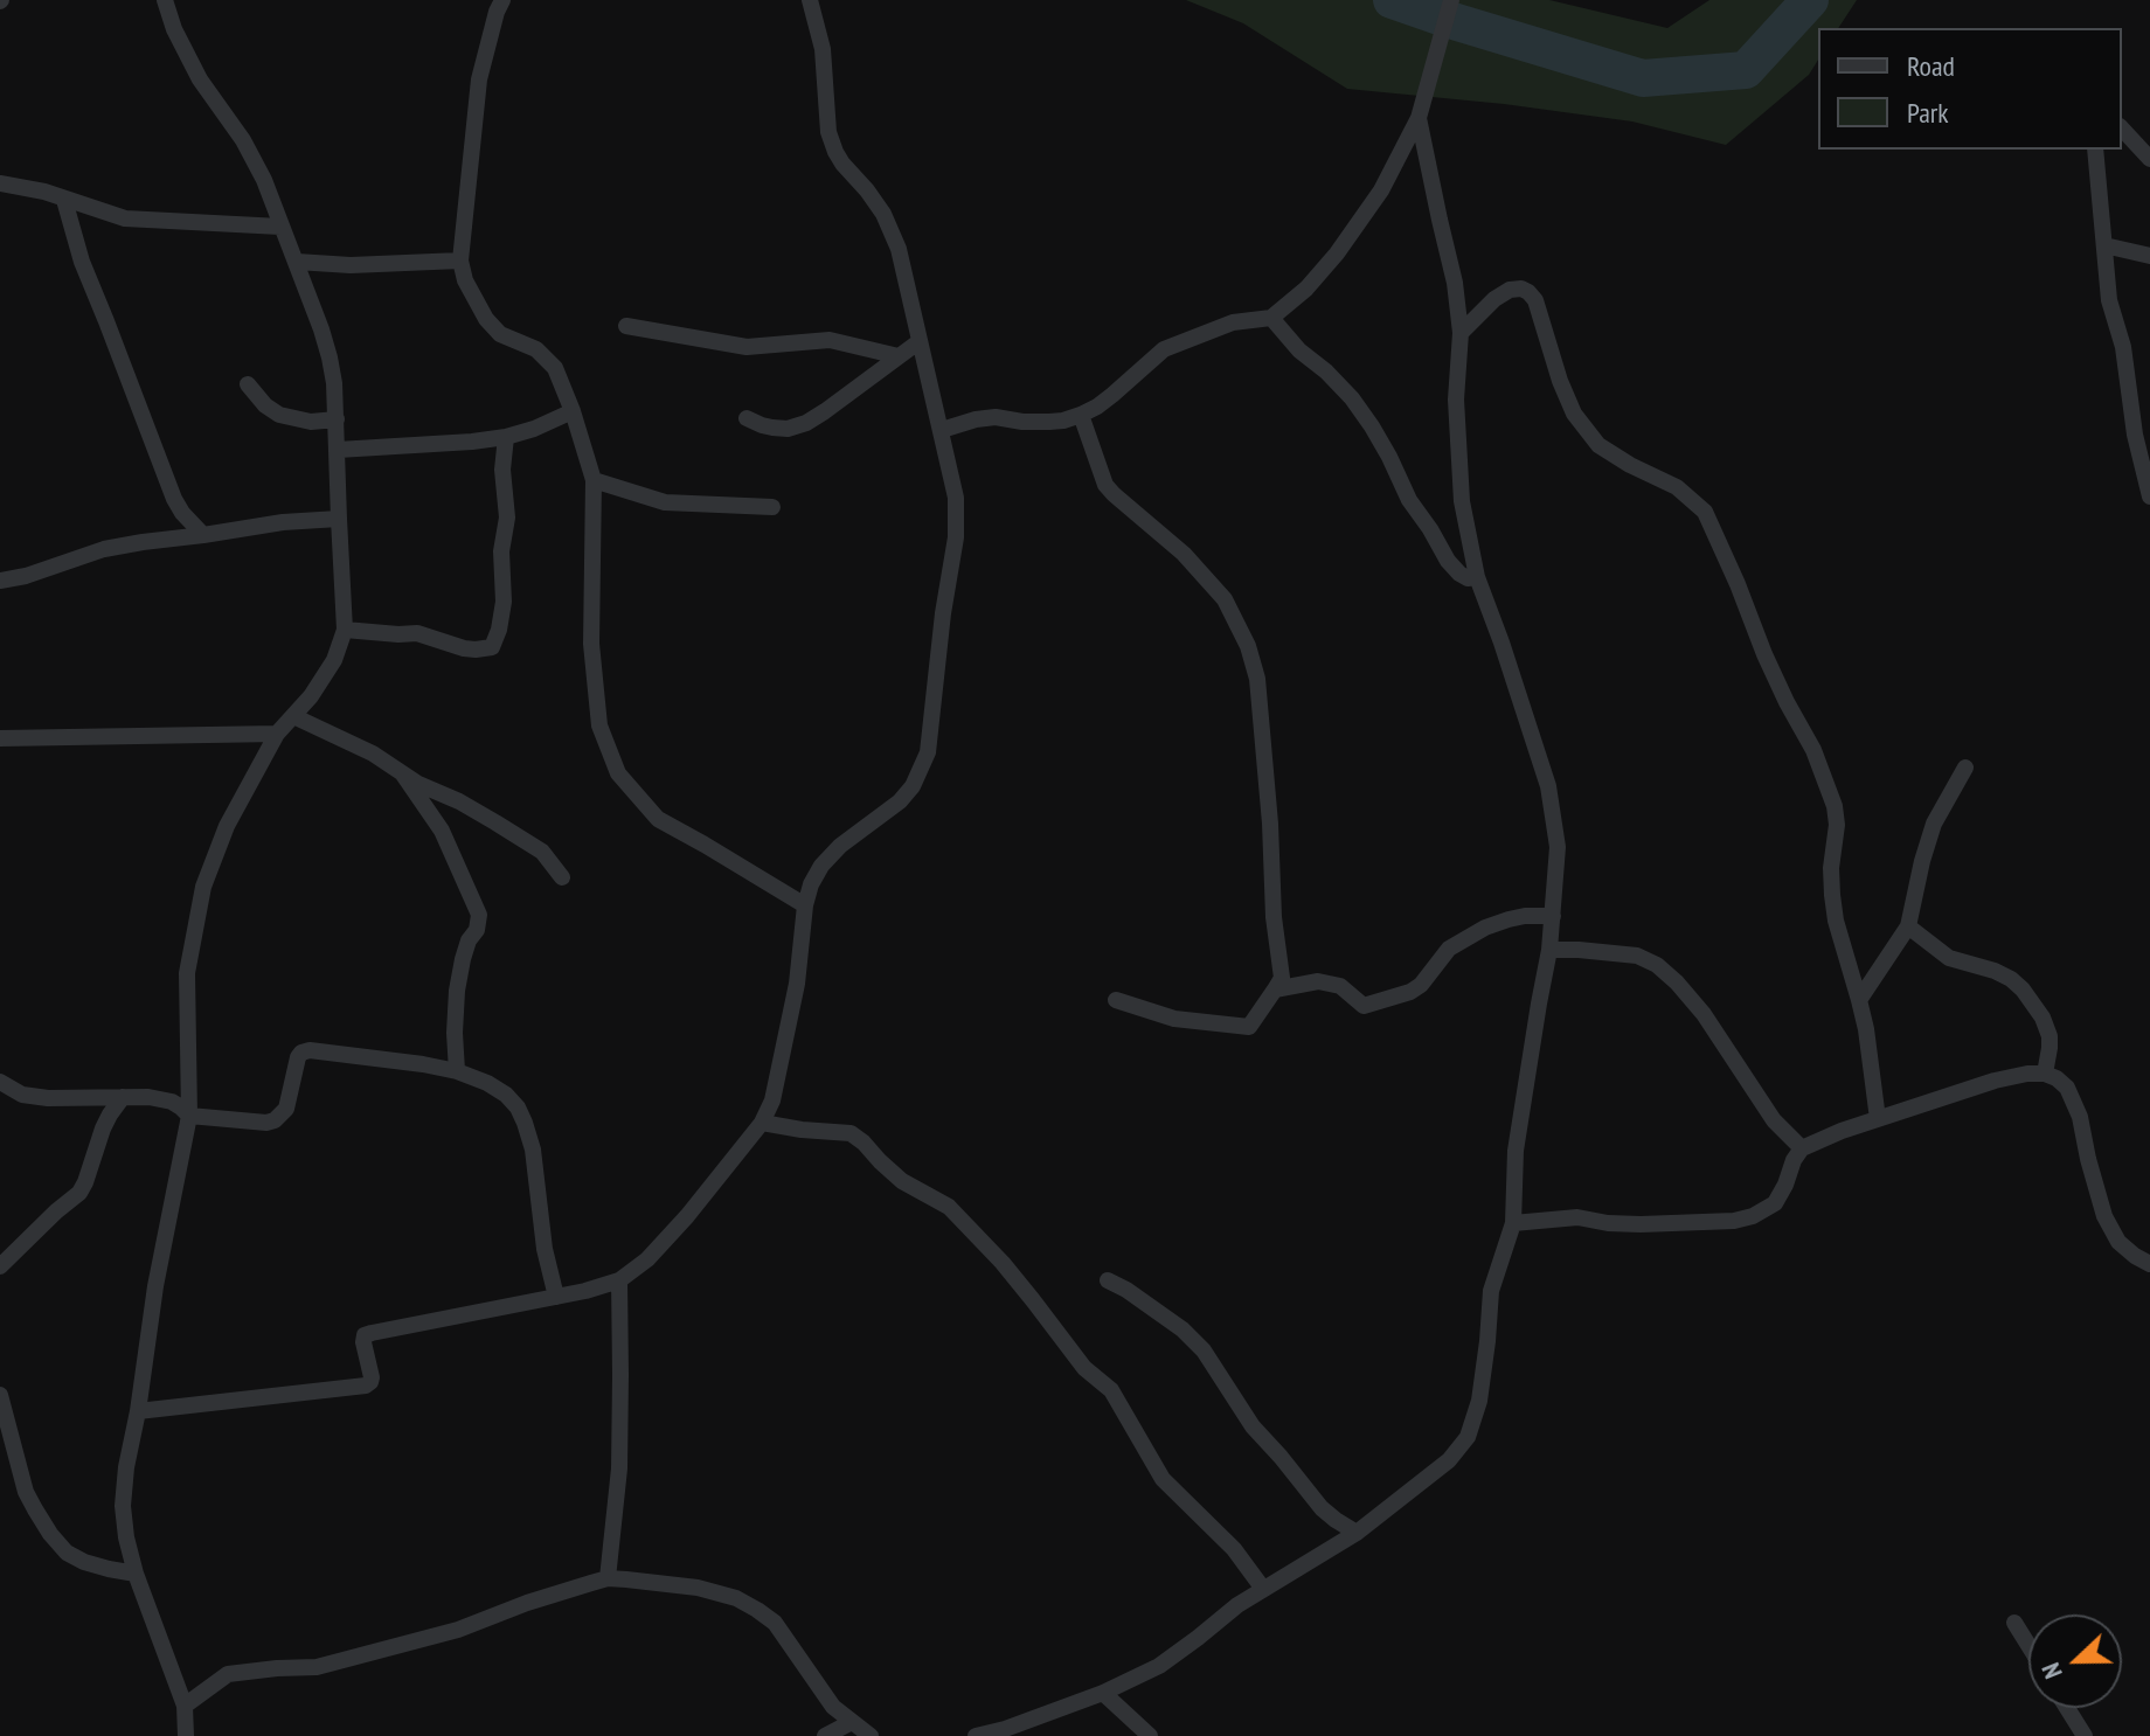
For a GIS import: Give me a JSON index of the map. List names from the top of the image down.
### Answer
{
  "legend": ["Road", "Park"],
  "north": "left"
}
